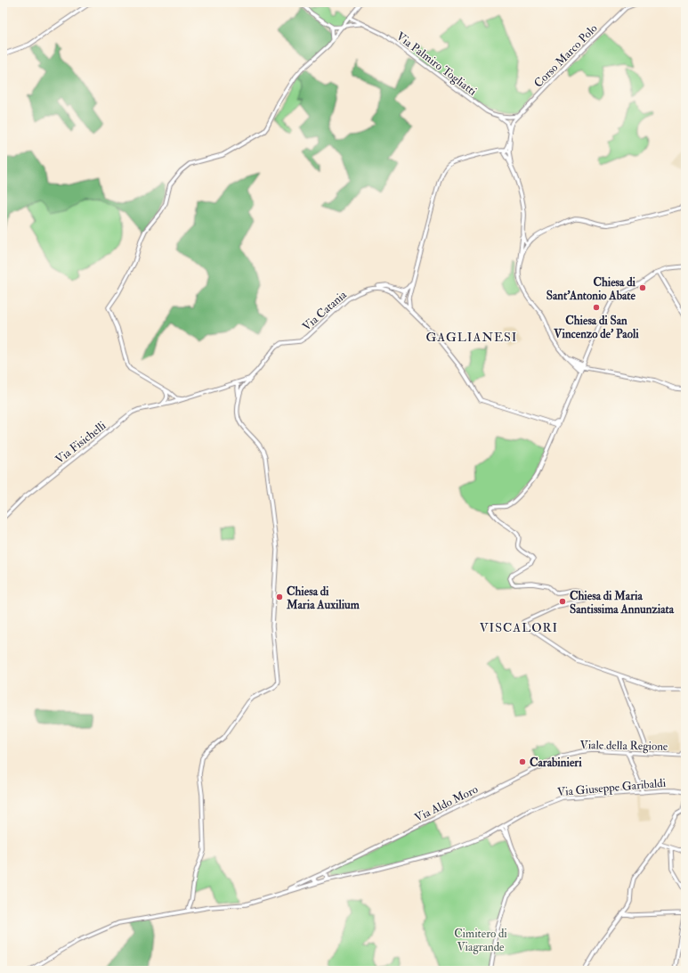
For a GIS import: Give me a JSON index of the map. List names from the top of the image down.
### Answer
{
  "streets": {
    "street": [
      "Corso Marco Polo",
      "Via Palmiro Togliatti",
      "Via Catania",
      "Via Fisichelli",
      "Viale della Regione",
      "Via Giuseppe Garibaldi",
      "Via Aldo Moro"
    ]
  },
  "crossings": [
    ["Corso Marco Polo", "Via Palmiro Togliatti"],
    ["Via Catania", "Via Fisichelli"],
    ["Viale della Regione", "Via Aldo Moro"]
  ],
  "districts": ["GAGLIANESI", "VISCALORI"],
  "parks": ["Cimitero di Viagrande"],
  "places": [
    "Chiesa di Sant'Antonio Abate",
    "Chiesa di San Vincenzo de' Paoli",
    "Chiesa di Maria Auxilium",
    "Chiesa di Maria Santissima Annunziata",
    "Carabinieri"
  ]
}
